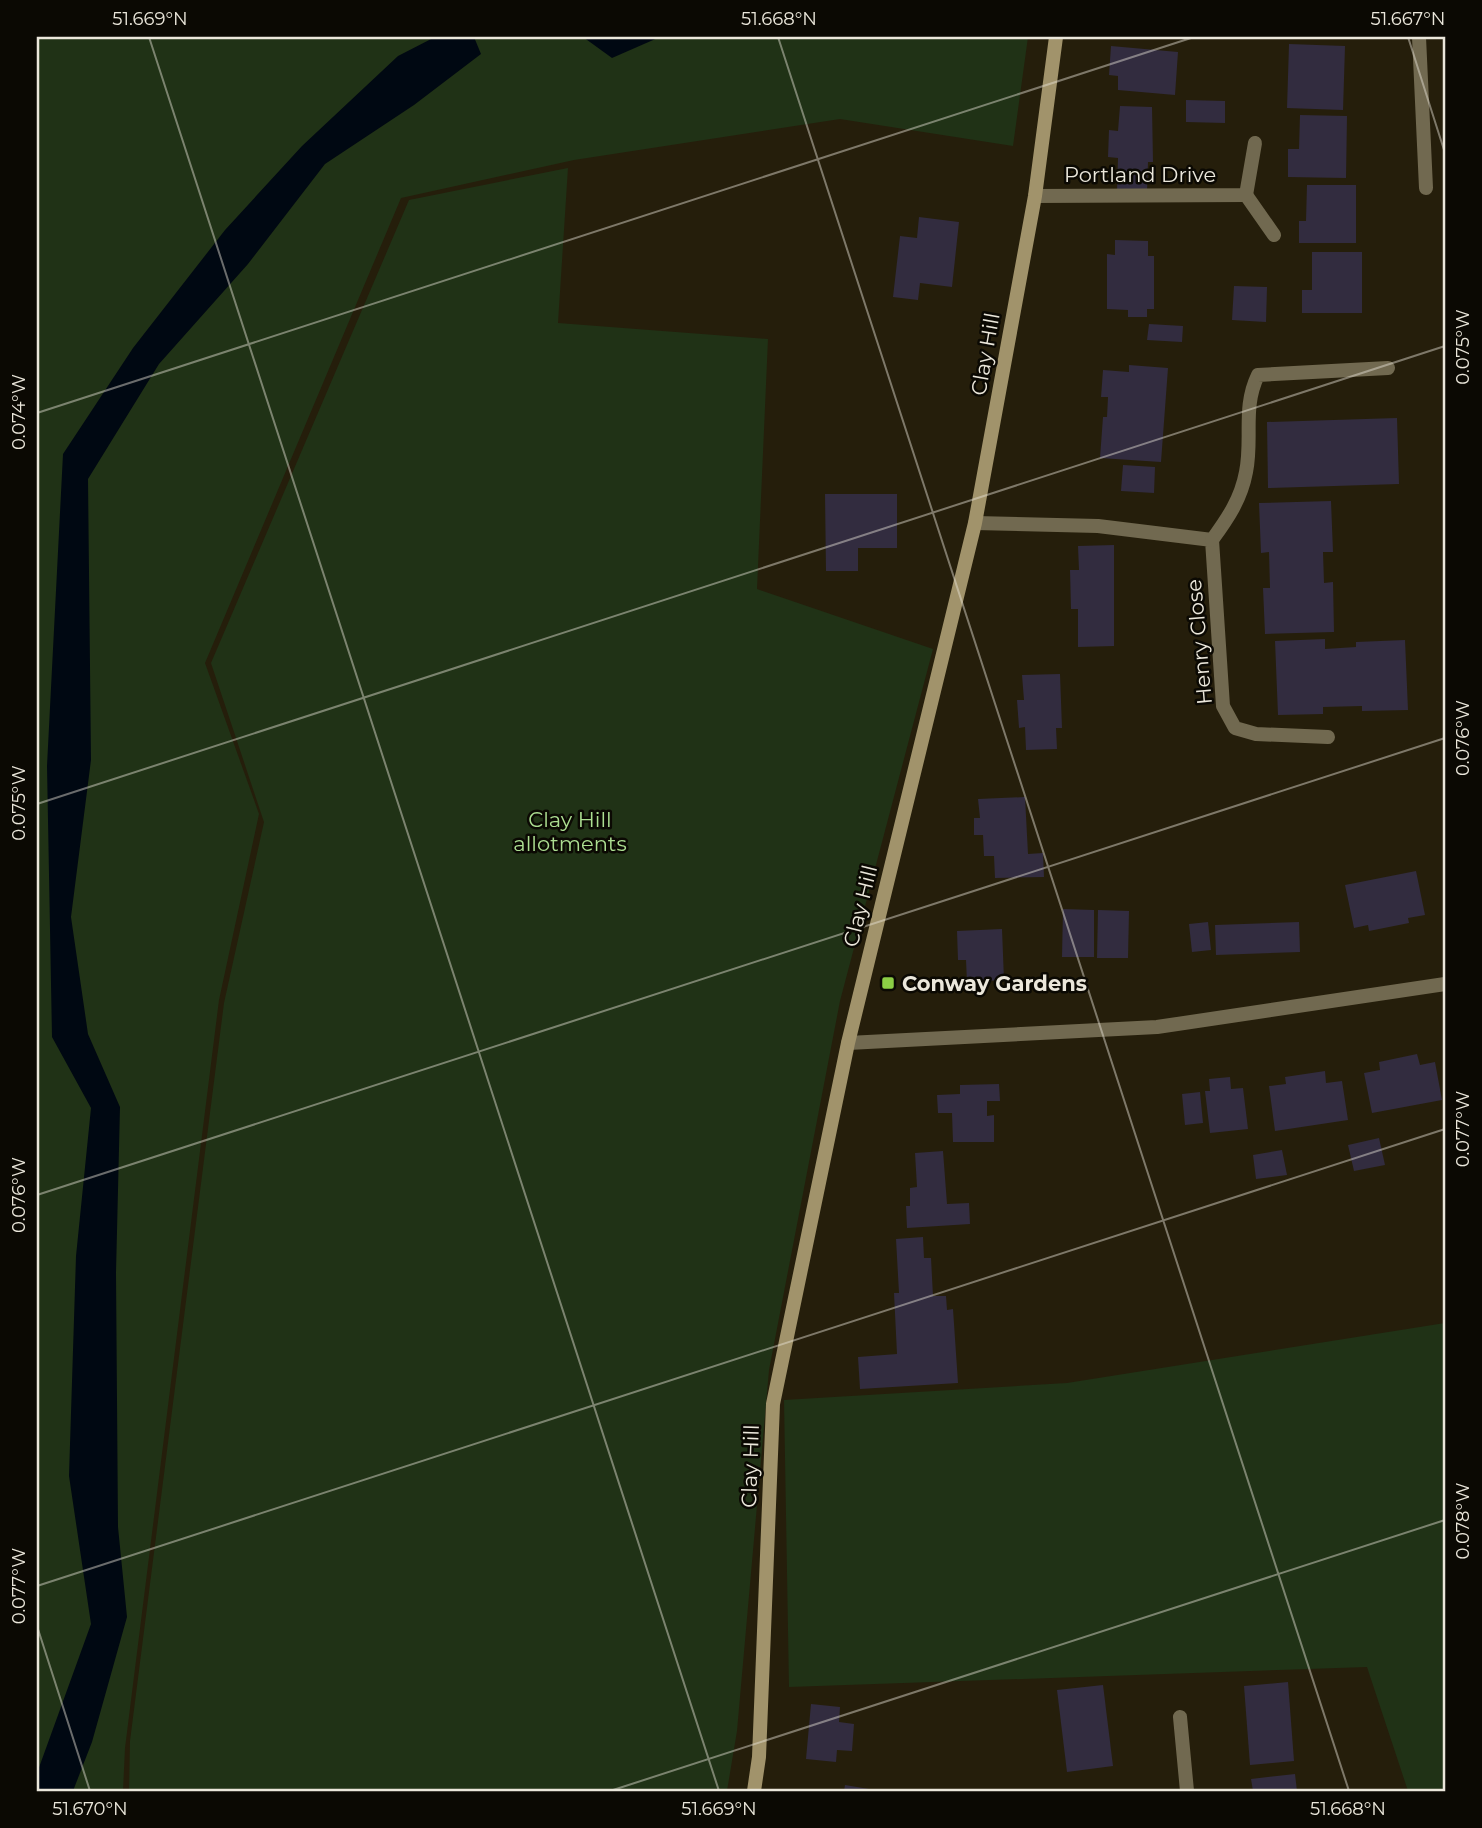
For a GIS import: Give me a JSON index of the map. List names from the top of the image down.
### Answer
{
  "streets": {
    "street": ["Portland Drive", "Clay Hill", "Henry Close"]
  },
  "crossings": [
    ["Portland Drive", "Clay Hill"]
  ],
  "parks": ["Clay Hill allotments"],
  "places": {
    "transit": ["Conway Gardens"]
  },
  "coordinates": [
    "51.669°N",
    "51.668°N",
    "51.667°N",
    "0.075°W",
    "0.074°W",
    "0.076°W",
    "0.077°W",
    "0.078°W",
    "51.670°N"
  ]
}
